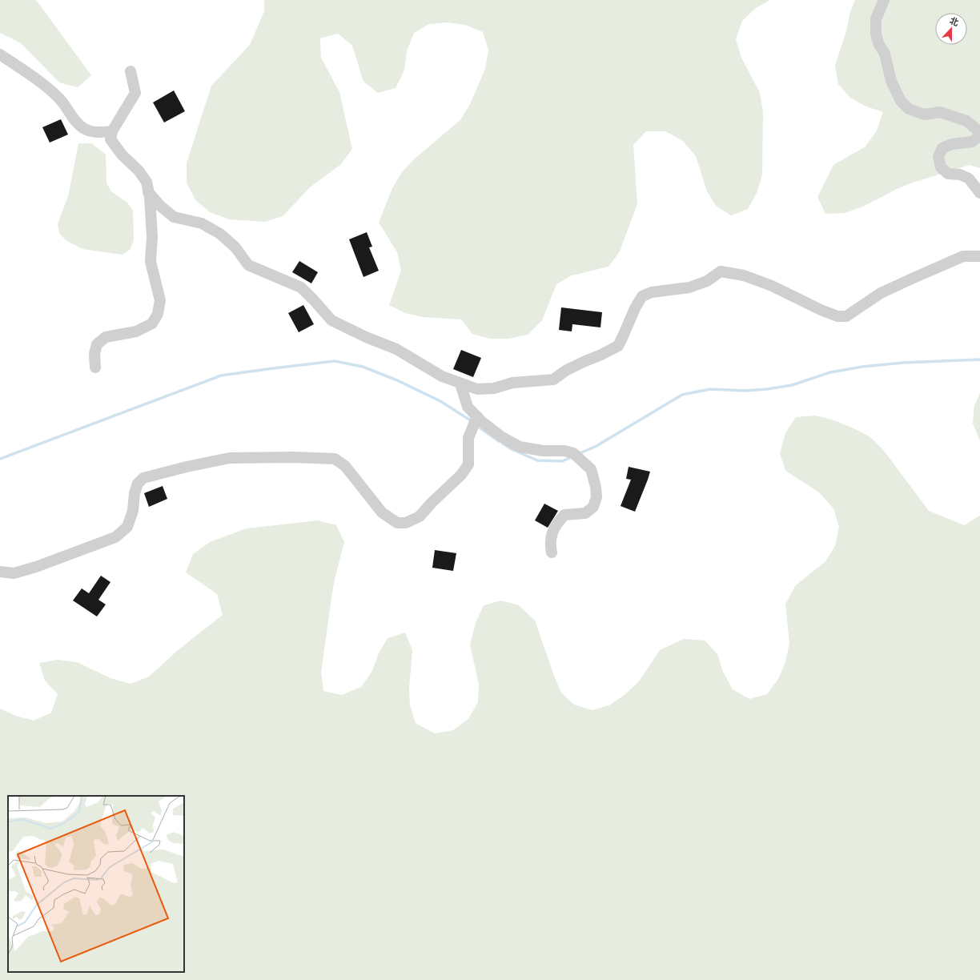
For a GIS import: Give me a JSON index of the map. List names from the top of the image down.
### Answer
{
  "north": "top"
}
